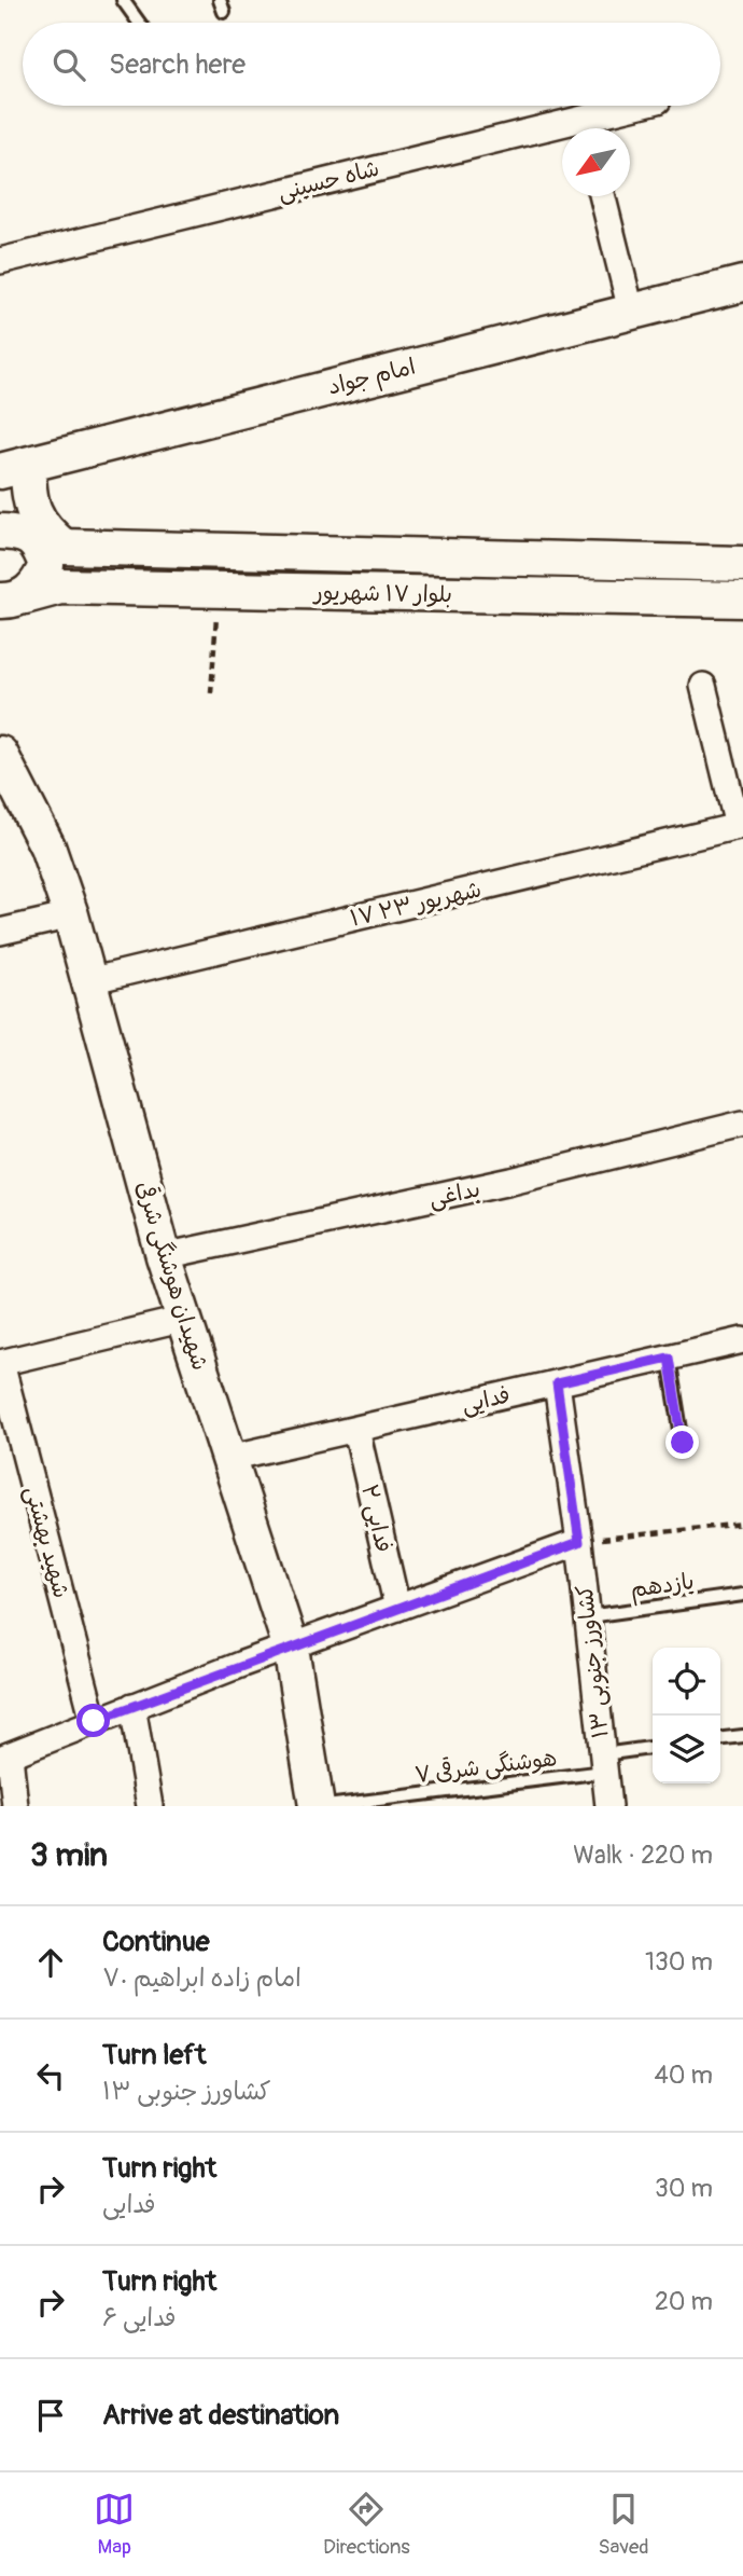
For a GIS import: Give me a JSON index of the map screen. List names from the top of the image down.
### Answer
{
  "streets": {
    "street": [
      "شاه حسینی",
      "امام جواد",
      "بلوار ۱۷ شهریور",
      "۱۷ شهریور ۲۳",
      "بداغی",
      "شهیدان هوشنگی شرقی",
      "فدایی",
      "فدایی ۲",
      "شهید بهشتی",
      "کشاورز جنوبی ۱۳"
    ],
    "lane": ["یازدهم", "هوشنگی شرقی ۷"]
  },
  "crossings": [
    ["۱۷ شهریور ۲۳", "شهیدان هوشنگی شرقی"],
    ["بداغی", "شهیدان هوشنگی شرقی"],
    ["شهیدان هوشنگی شرقی", "فدایی"],
    ["فدایی", "فدایی ۲"],
    ["فدایی", "کشاورز جنوبی ۱۳"],
    ["یازدهم", "کشاورز جنوبی ۱۳"],
    ["کشاورز جنوبی ۱۳", "هوشنگی شرقی ۷"]
  ],
  "north": "bottom left",
  "page": {
    "search": "Search here",
    "heading": ["3 min", "Walk · 220 m"],
    "list": [
      ["Continue", "امام زاده ابراهیم ۷۰", "130 m"],
      ["Turn left", "کشاورز جنوبی ۱۳", "40 m"],
      ["Turn right", "فدایی", "30 m"],
      ["Turn right", "فدایی ۶", "20 m"],
      "Arrive at destination"
    ],
    "nav": ["Map", "Directions", "Saved"]
  }
}
